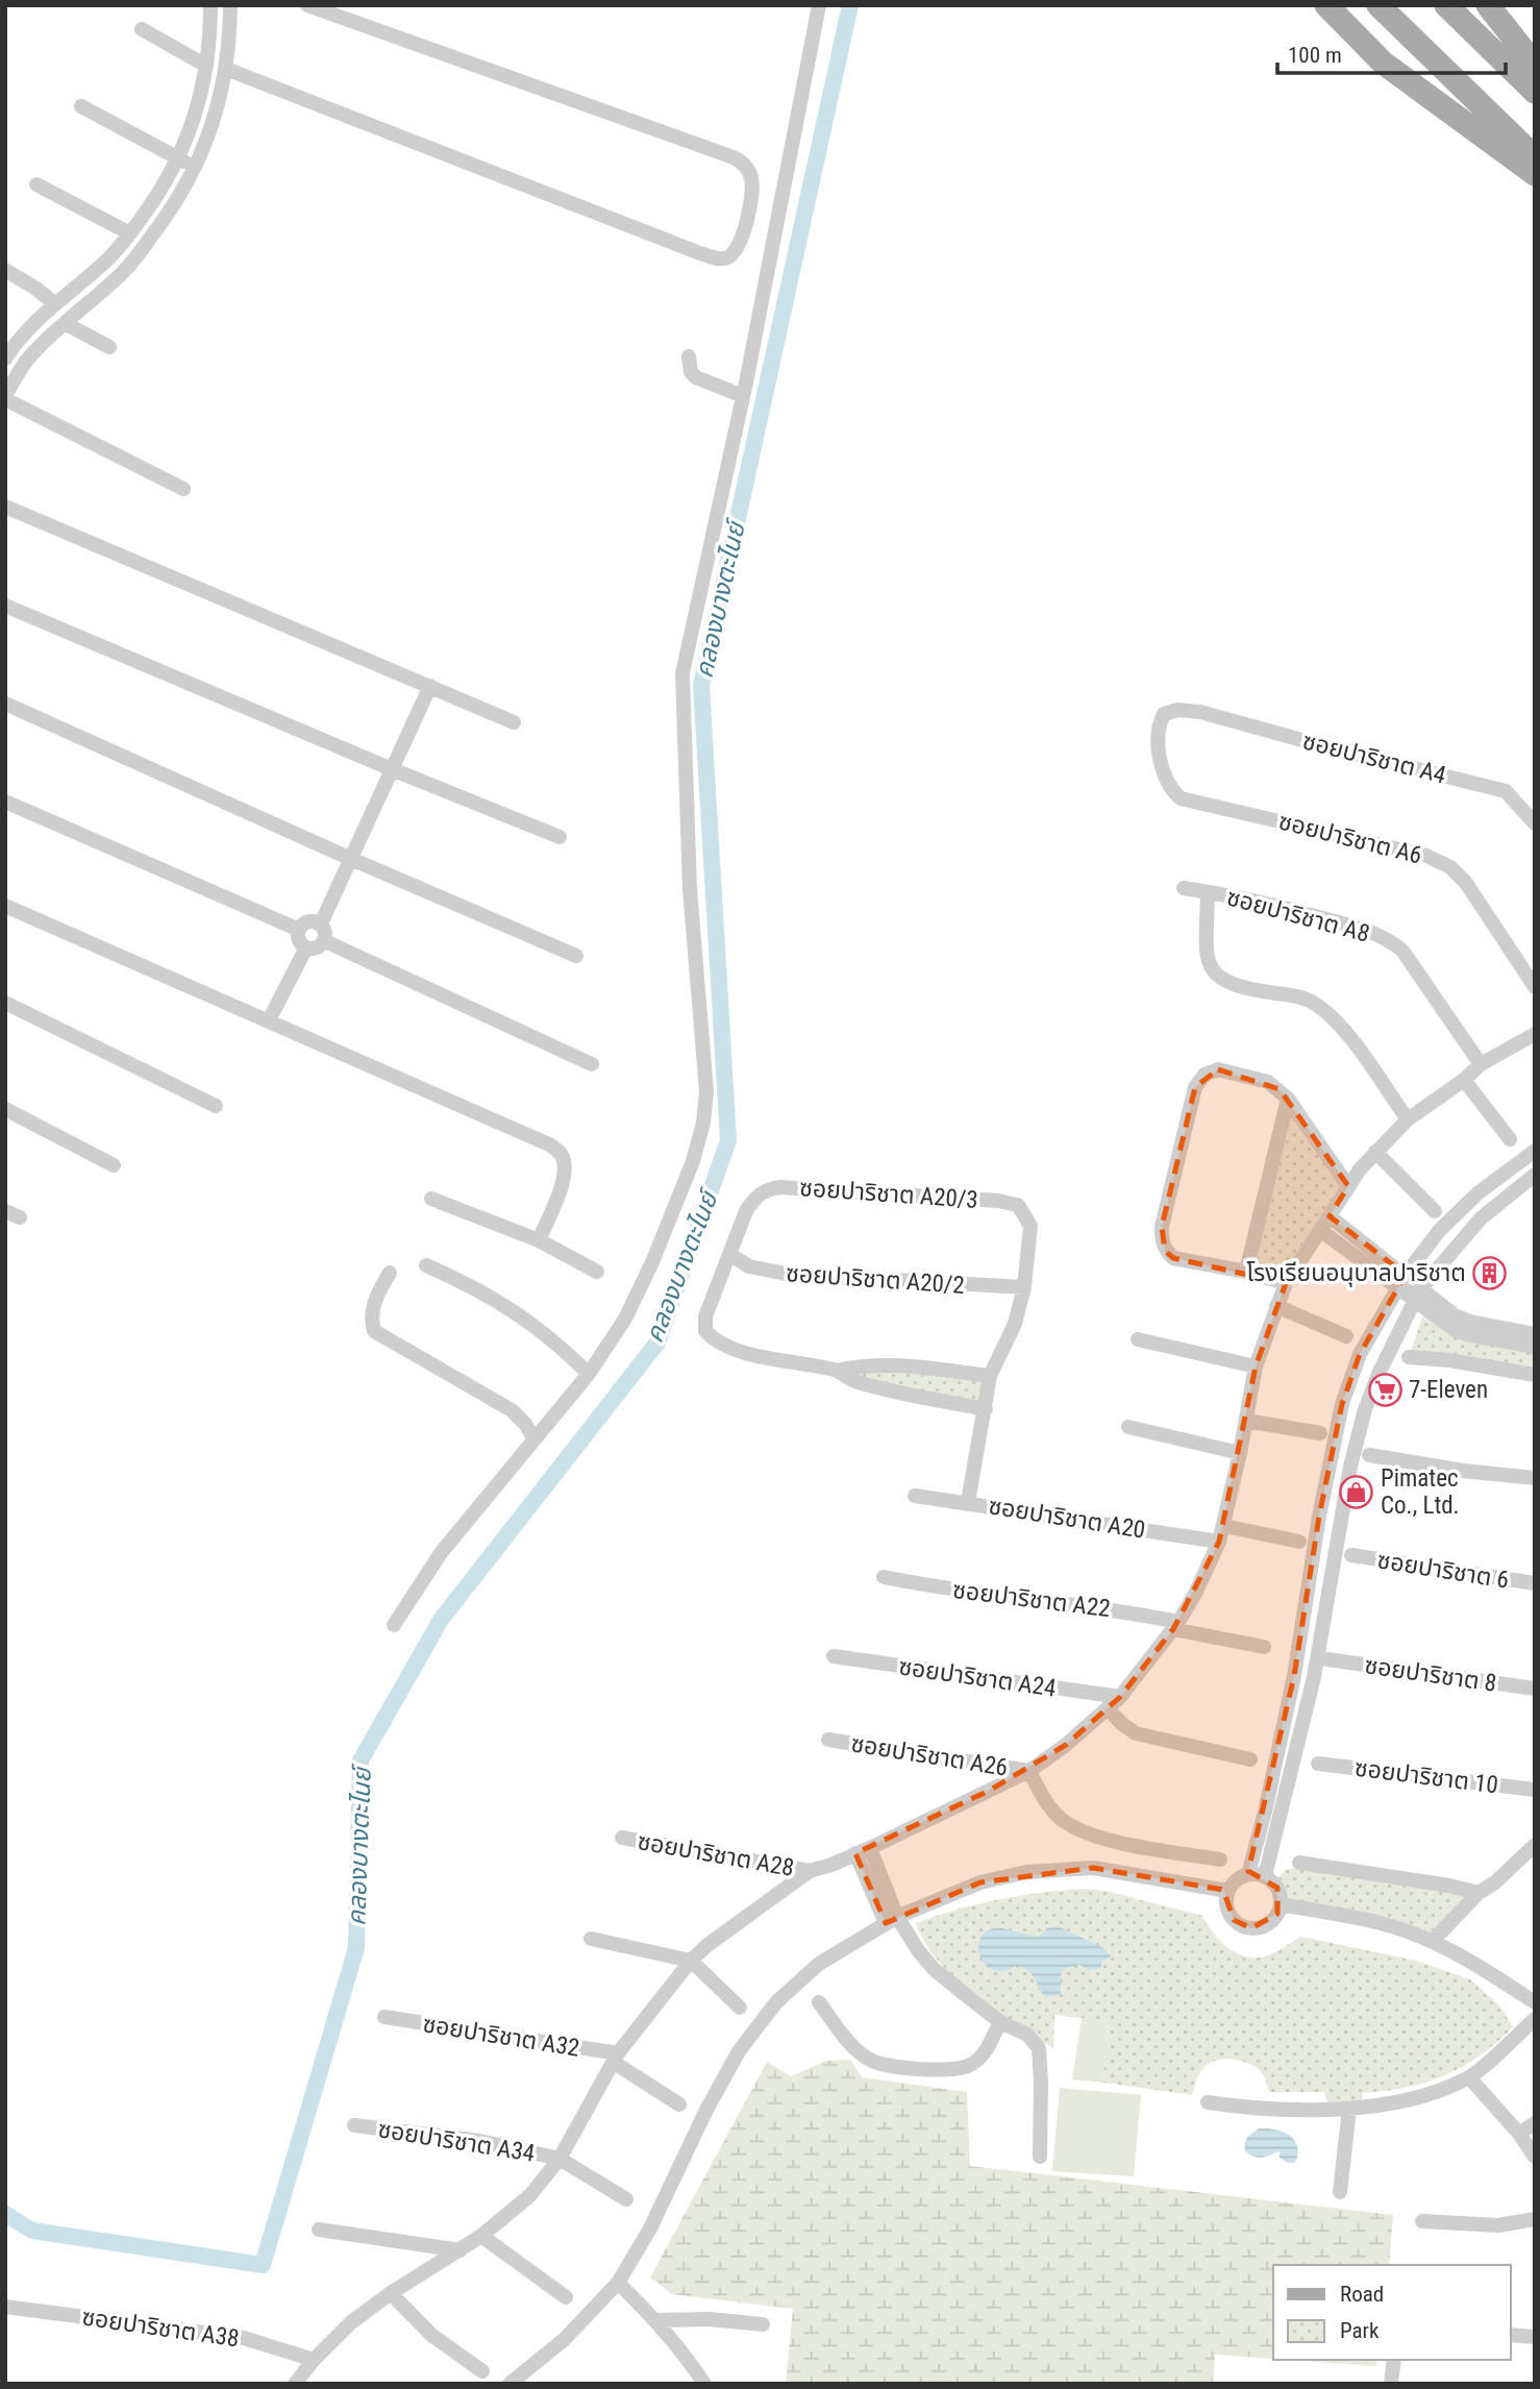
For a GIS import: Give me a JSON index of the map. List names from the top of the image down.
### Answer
{
  "streets": {
    "street": [
      "ซอยปาริชาต A4",
      "ซอยปาริชาต A6",
      "ซอยปาริชาต A8",
      "ซอยปาริชาต A20/3",
      "ซอยปาริชาต A20/2",
      "ซอยปาริชาต A20",
      "ซอยปาริชาต 6",
      "ซอยปาริชาต A22",
      "ซอยปาริชาต 8",
      "ซอยปาริชาต A24",
      "ซอยปาริชาต A26",
      "ซอยปาริชาต 10",
      "ซอยปาริชาต A28",
      "ซอยปาริชาต A32",
      "ซอยปาริชาต A34",
      "ซอยปาริชาต A38"
    ]
  },
  "crossings": [
    ["ซอยปาริชาต A4", "ซอยปาริชาต A6"],
    ["ซอยปาริชาต A20/3", "ซอยปาริชาต A20/2"]
  ],
  "water": ["คลองบางตะไนย์"],
  "places": {
    "building": ["โรงเรียนอนุบาลปาริชาต"],
    "supermarket": ["7-Eleven"],
    "shop": ["Pimatec Co., Ltd."]
  },
  "legend": ["Road", "Park"],
  "scale_bar": "100 m"
}
